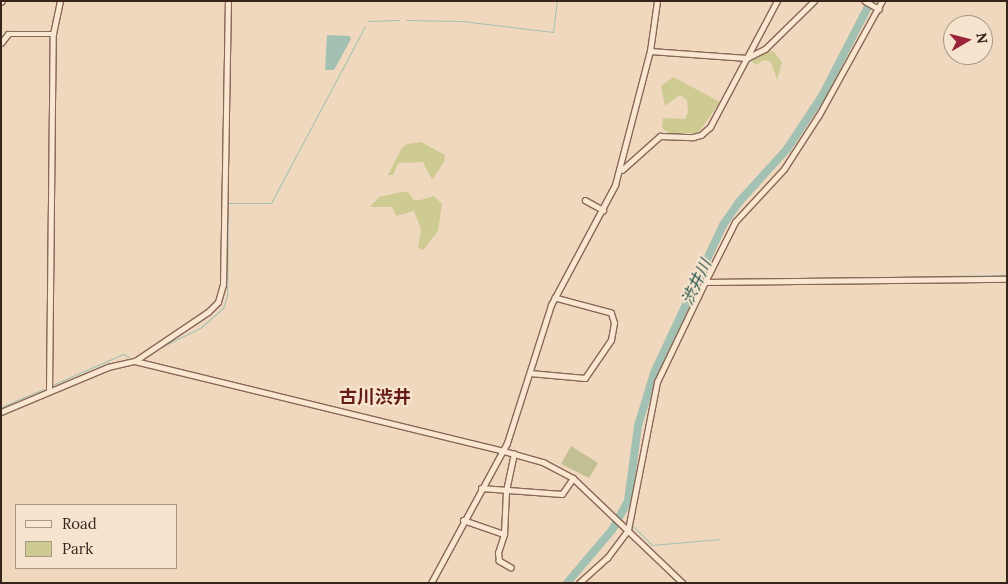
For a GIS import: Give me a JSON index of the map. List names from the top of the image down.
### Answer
{
  "districts": ["古川渋井"],
  "water": ["渋井川"],
  "legend": ["Road", "Park"],
  "north": "right"
}
